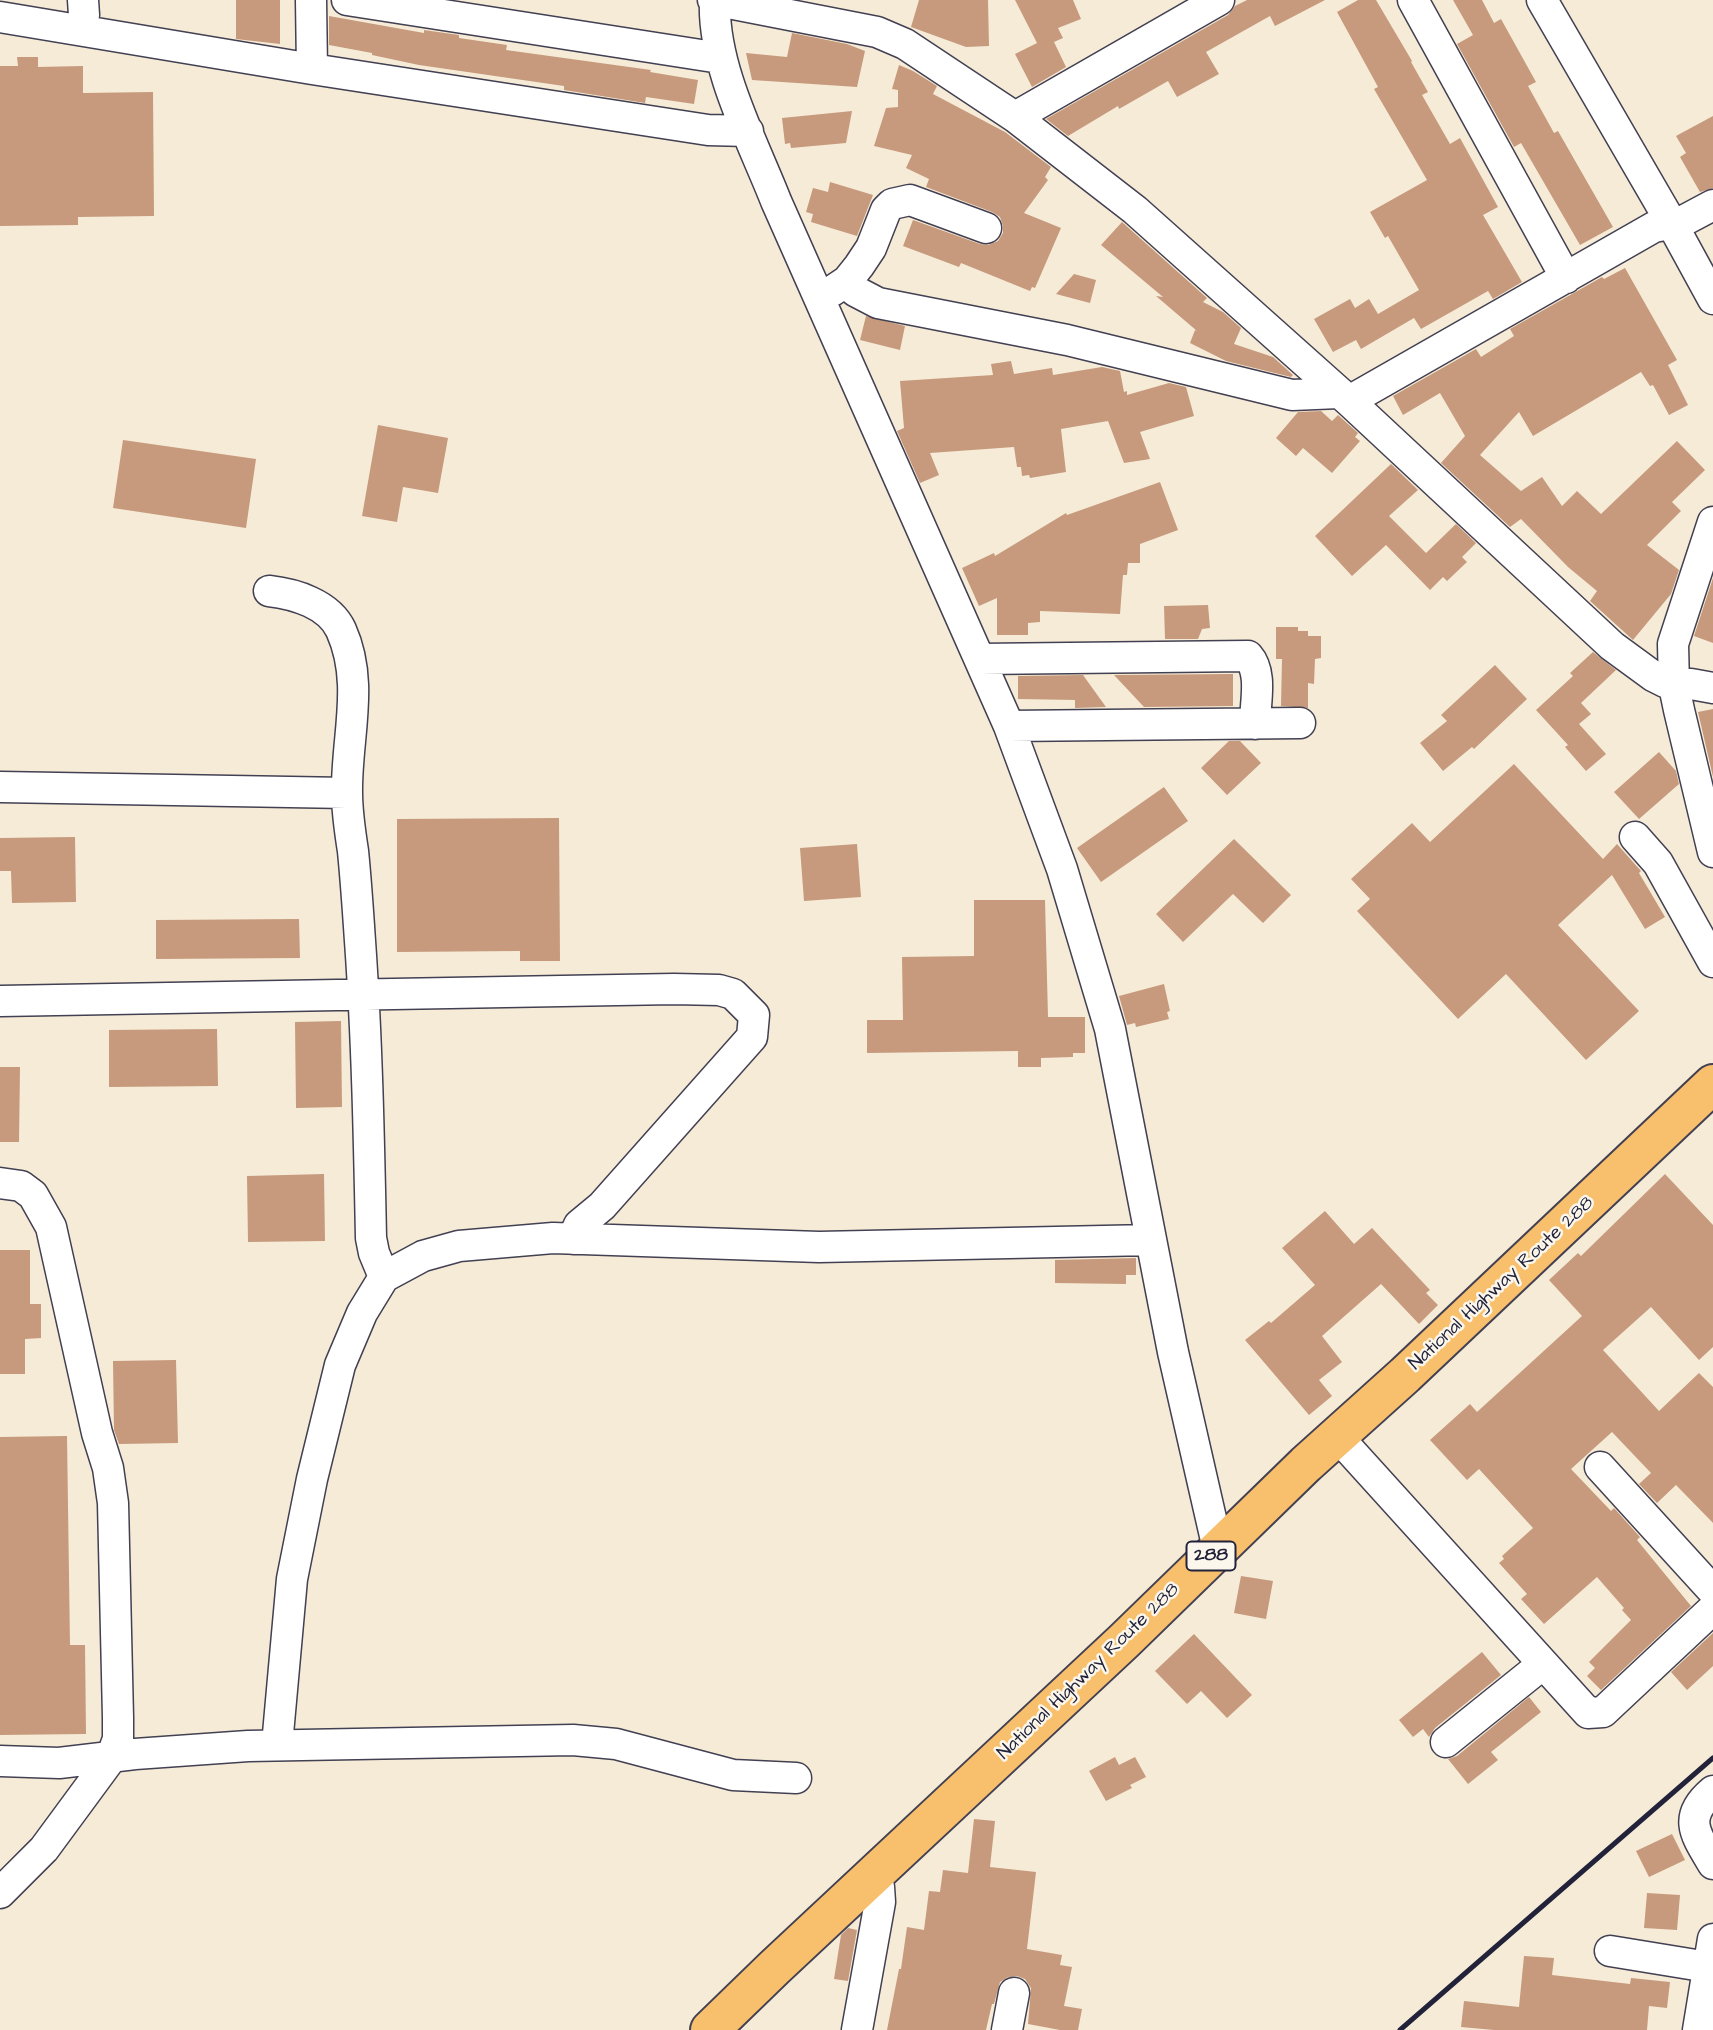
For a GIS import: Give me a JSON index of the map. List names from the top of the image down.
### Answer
{
  "streets": {
    "highway": ["National Highway Route 288", "288"]
  }
}
